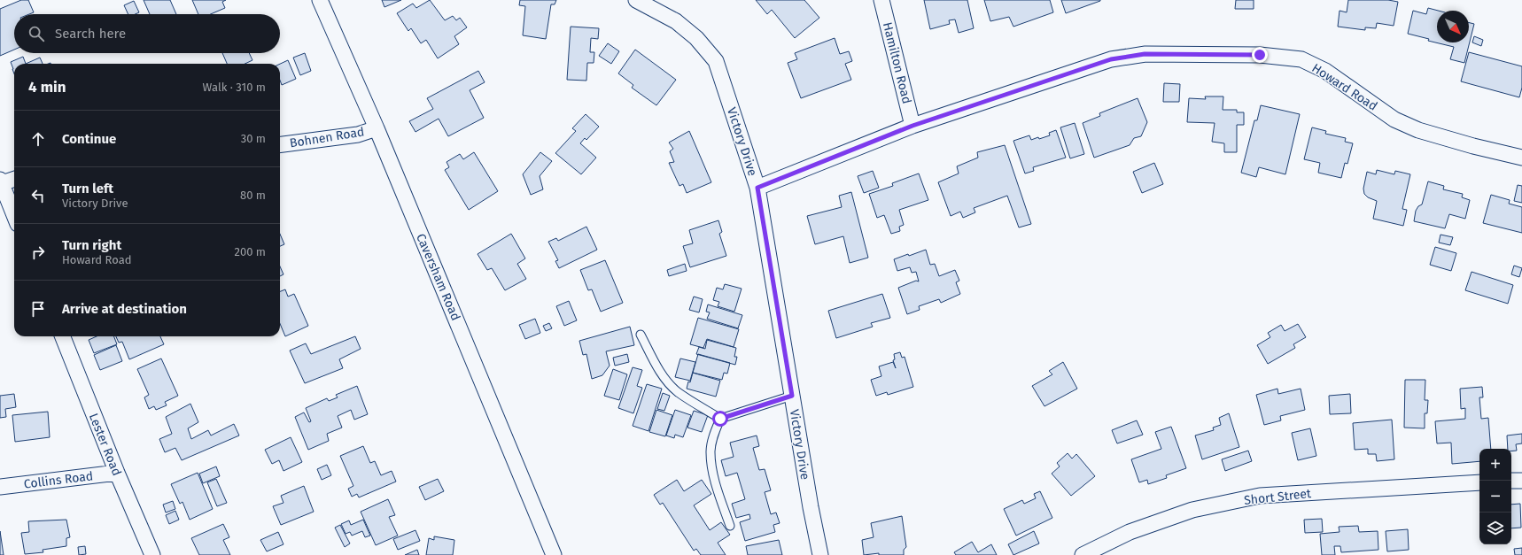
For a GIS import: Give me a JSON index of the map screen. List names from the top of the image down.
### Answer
{
  "streets": {
    "street": [
      "Hamilton Road",
      "Howard Road",
      "Bohnen Road",
      "Victory Drive",
      "Caversham Road",
      "Lester Road",
      "Collins Road",
      "Short Street"
    ]
  },
  "crossings": [
    ["Hamilton Road", "Howard Road"],
    ["Howard Road", "Victory Drive"],
    ["Bohnen Road", "Caversham Road"],
    ["Lester Road", "Collins Road"]
  ],
  "north": "bottom right",
  "page": {
    "search": "Search here",
    "heading": ["4 min", "Walk · 310 m"],
    "list": [
      ["Continue", "30 m"],
      ["Turn left", "Victory Drive", "80 m"],
      ["Turn right", "Howard Road", "200 m"],
      "Arrive at destination"
    ],
    "map_buttons": ["+", "−"]
  }
}
